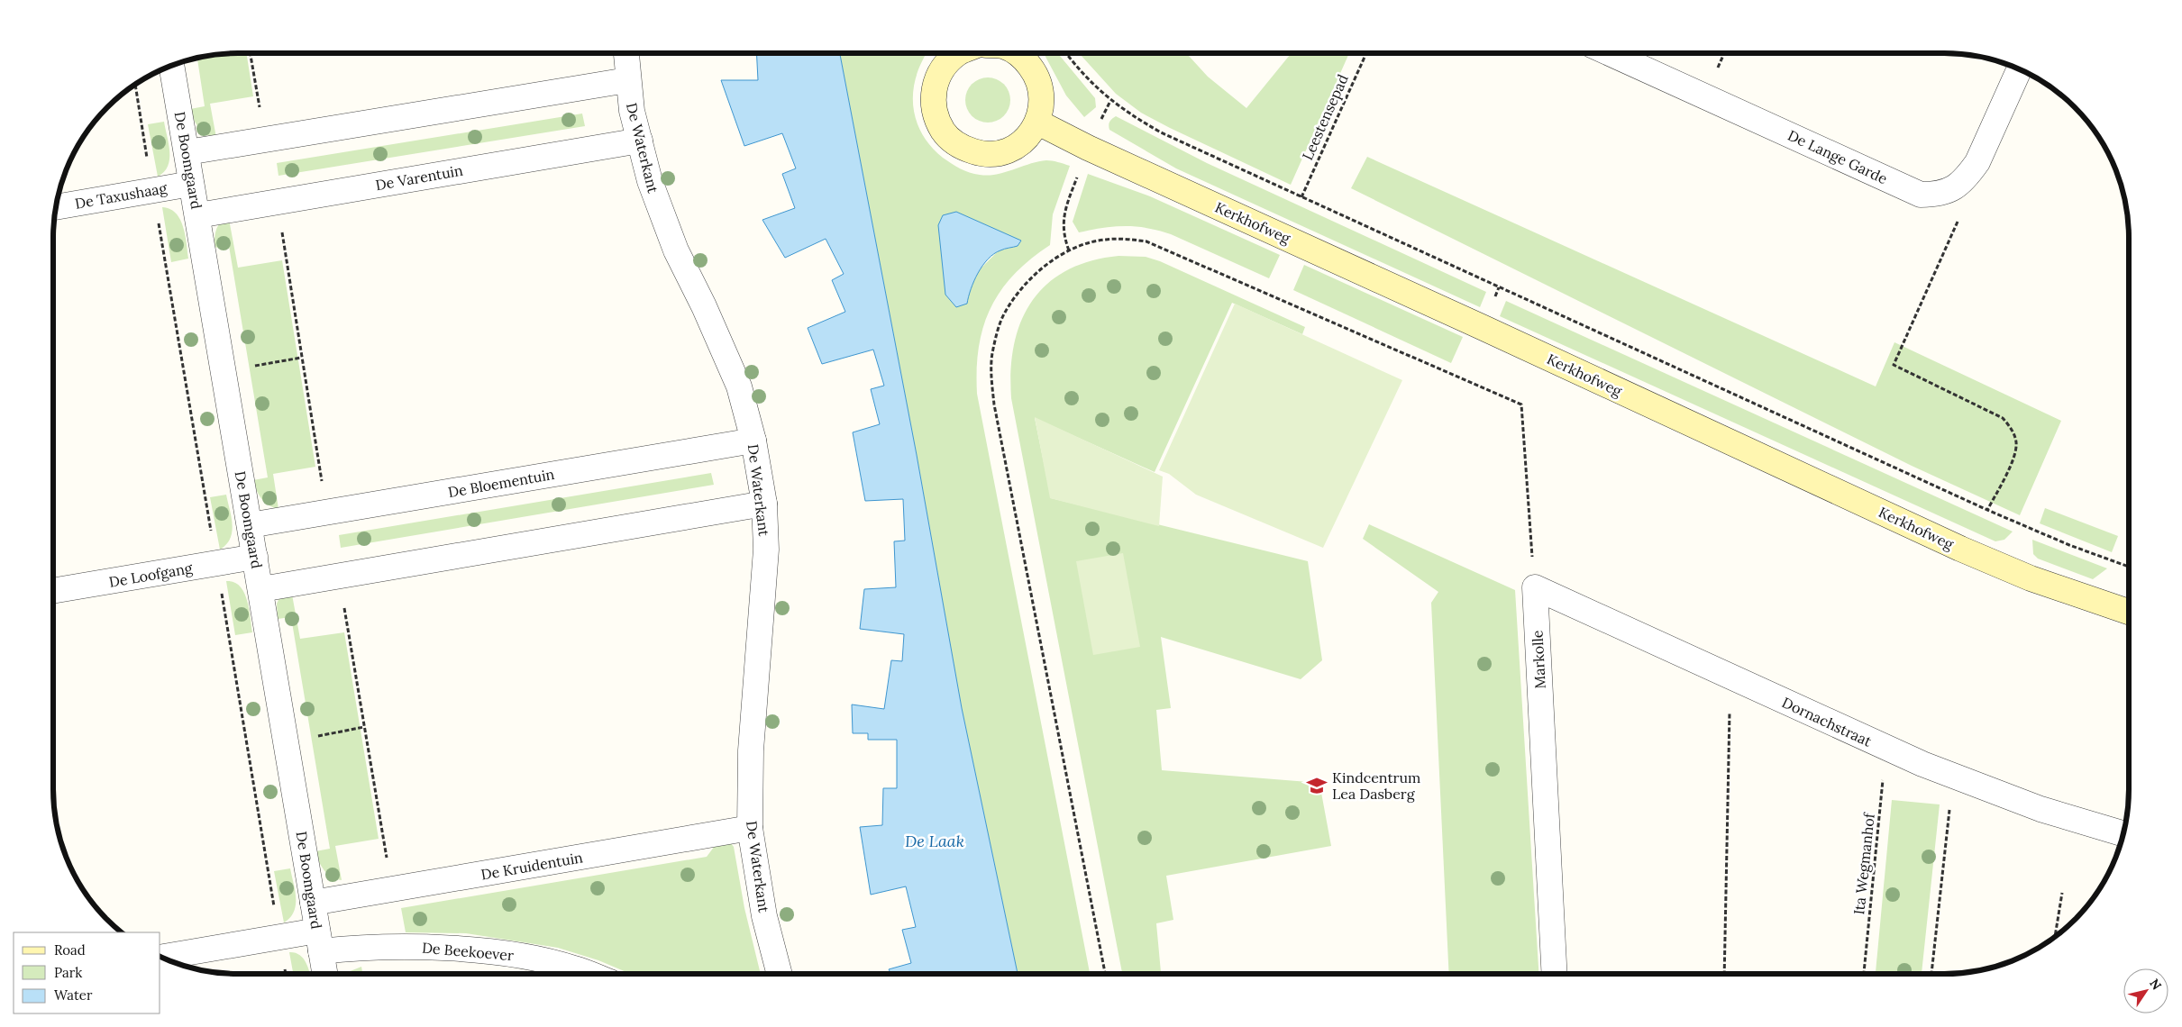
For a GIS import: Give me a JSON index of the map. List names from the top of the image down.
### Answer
{
  "streets": {
    "street": [
      "De Waterkant",
      "De Lange Garde",
      "De Boomgaard",
      "De Varentuin",
      "De Taxushaag",
      "Kerkhofweg",
      "De Bloementuin",
      "De Loofgang",
      "Markolle",
      "Dornachstraat",
      "De Kruidentuin",
      "De Beekoever"
    ],
    "path": ["Leestensepad", "Ita Wegmanhof"]
  },
  "crossings": [
    ["De Waterkant", "De Varentuin"],
    ["De Waterkant", "De Bloementuin"],
    ["De Waterkant", "De Kruidentuin"],
    ["De Boomgaard", "De Varentuin"],
    ["De Boomgaard", "De Taxushaag"],
    ["De Boomgaard", "De Bloementuin"],
    ["De Boomgaard", "De Loofgang"],
    ["De Boomgaard", "De Kruidentuin"],
    ["De Boomgaard", "De Beekoever"],
    ["Markolle", "Dornachstraat"],
    ["Dornachstraat", "Ita Wegmanhof"]
  ],
  "water": ["De Laak"],
  "places": {
    "school or university": ["Kindcentrum Lea Dasberg"]
  },
  "legend": ["Road", "Park", "Water"],
  "north": "top right"
}
